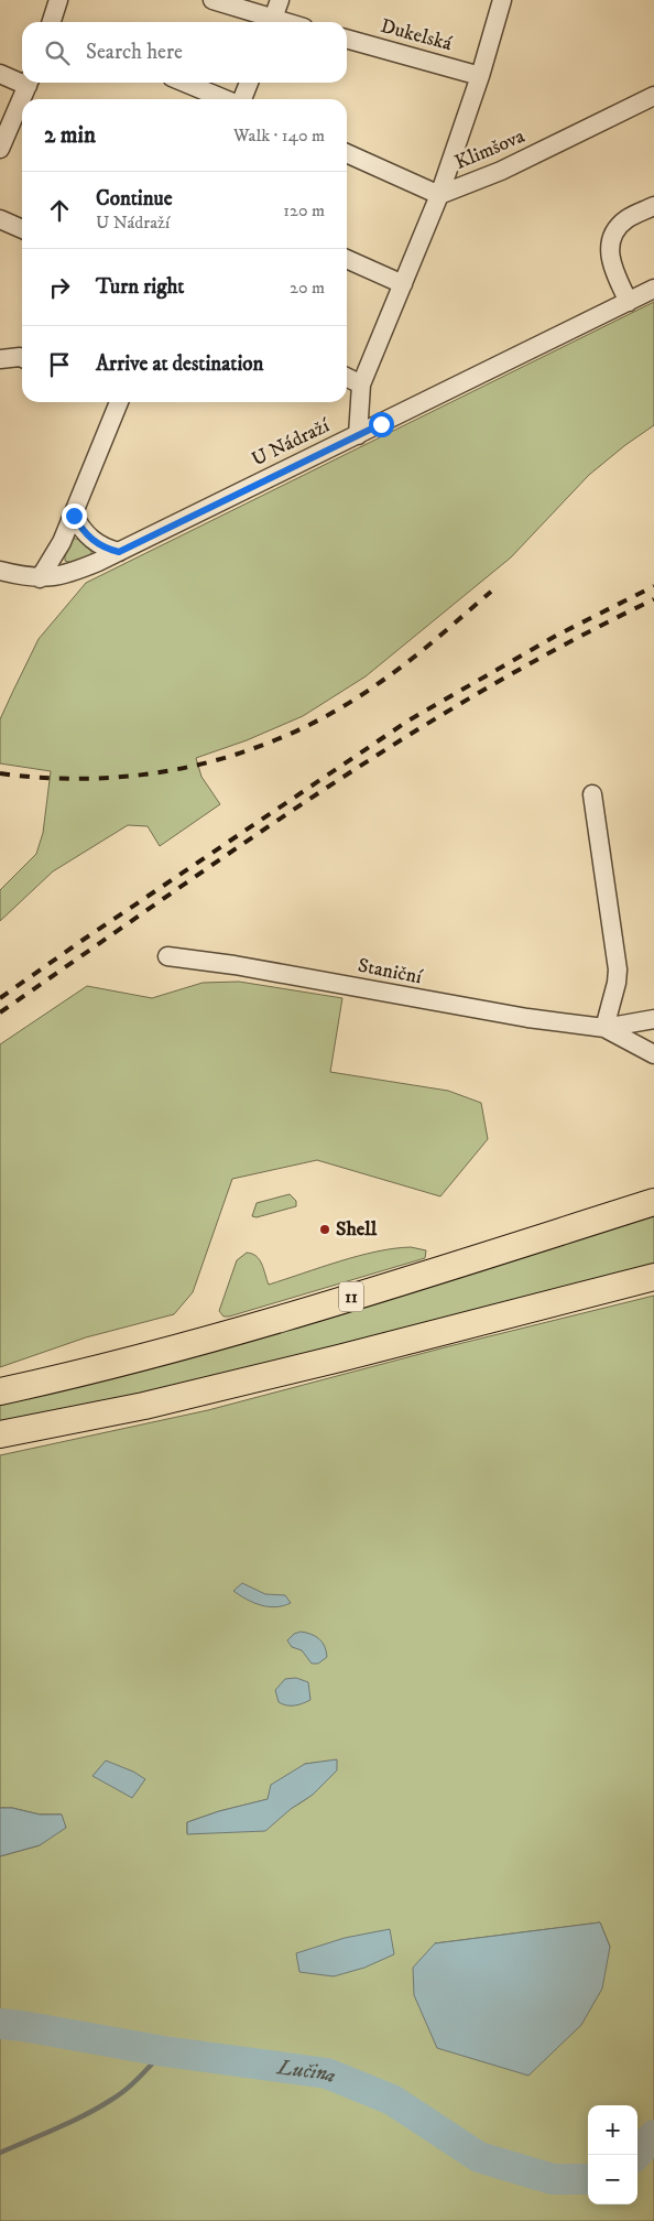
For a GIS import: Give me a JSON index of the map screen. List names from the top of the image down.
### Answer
{
  "streets": {
    "highway": ["11"],
    "street": [
      "Dukelská",
      "Klimšova",
      "U Nádraží",
      "Staniční"
    ]
  },
  "water": ["Lučina"],
  "places": ["Shell"],
  "page": {
    "search": "Search here",
    "heading": ["2 min", "Walk · 140 m"],
    "list": [
      ["Continue", "U Nádraží", "120 m"],
      ["Turn right", "20 m"],
      "Arrive at destination"
    ],
    "map_buttons": ["+", "−"]
  }
}
